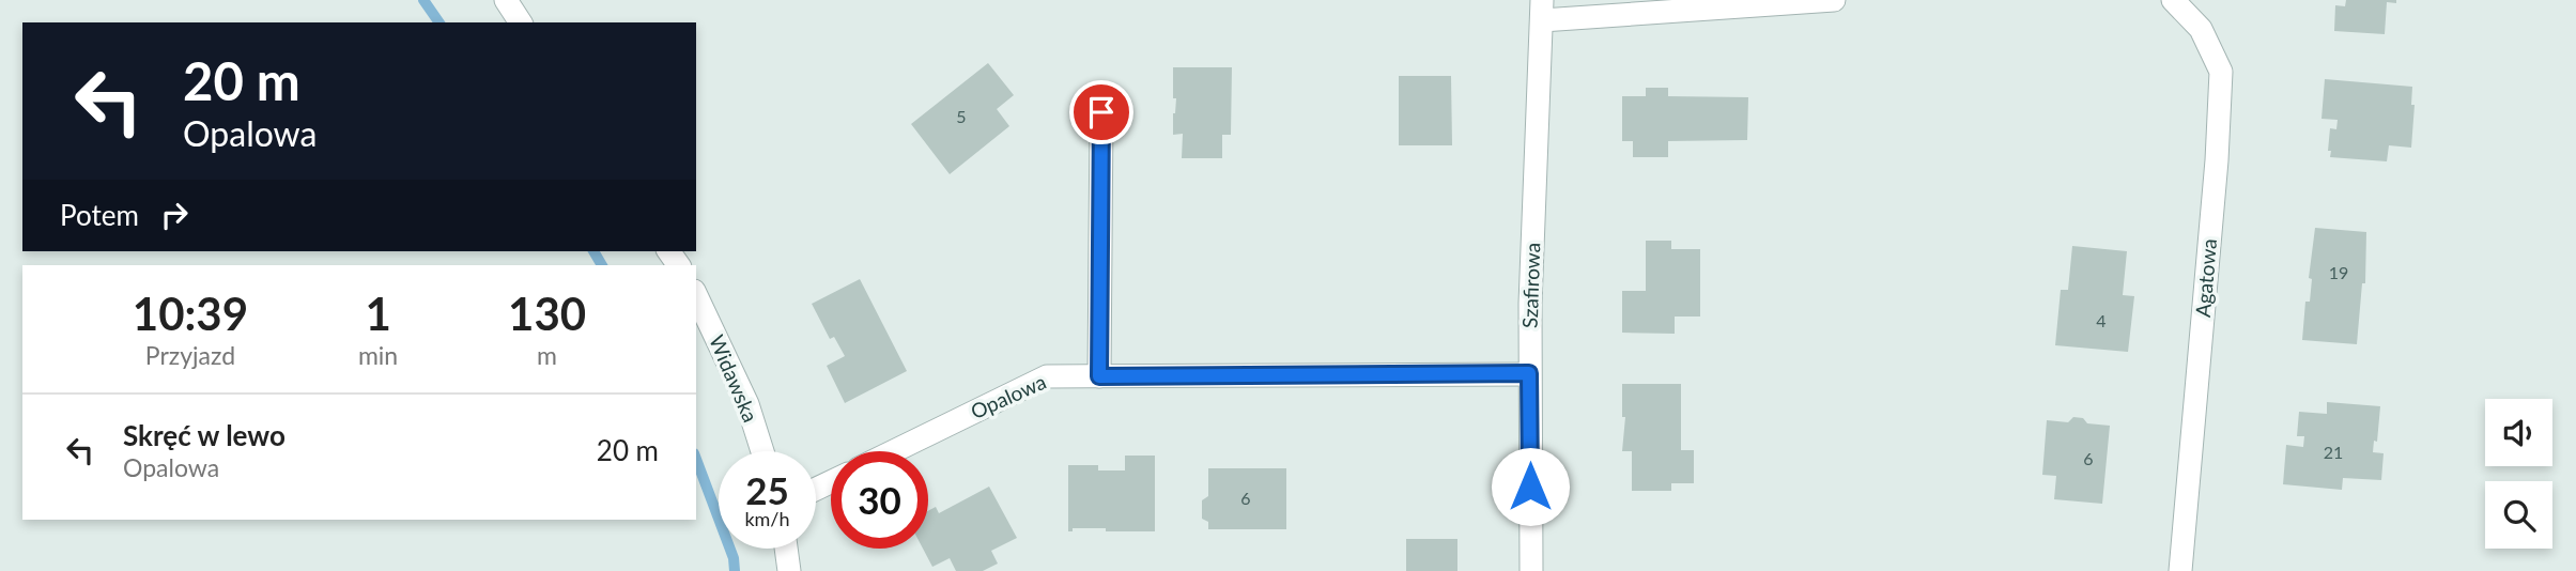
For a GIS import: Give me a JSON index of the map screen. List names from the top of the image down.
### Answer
{
  "streets": {
    "street": [
      "Agatowa",
      "Szafirowa",
      "Widawska",
      "Opalowa"
    ]
  },
  "crossings": [
    ["Szafirowa", "Opalowa"]
  ],
  "house_numbers": [
    "5",
    "19",
    "4",
    "21",
    "6",
    "6"
  ],
  "page": {
    "turn": ["20 m", "Opalowa"],
    "then": "Potem",
    "eta": [
      "10:39",
      "Przyjazd",
      "1",
      "min",
      "130",
      "m"
    ],
    "list": [
      {
        "name": "Skręć w lewo",
        "note": "Opalowa",
        "value": "20 m"
      }
    ],
    "speed": "25 km/h",
    "limit": "30"
  }
}
